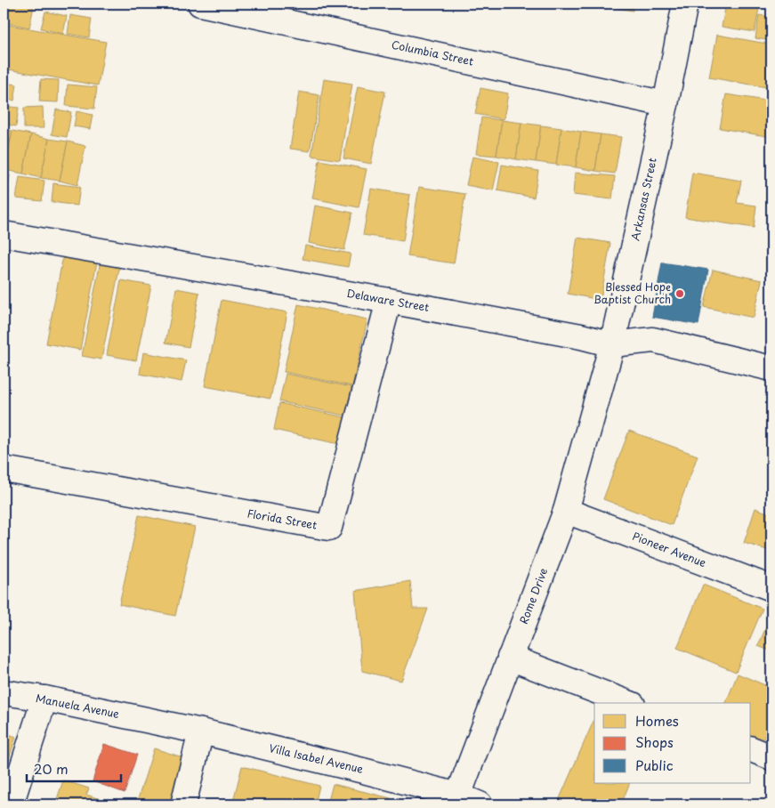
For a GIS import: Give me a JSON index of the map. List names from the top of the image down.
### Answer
{
  "streets": {
    "street": [
      "Columbia Street",
      "Arkansas Street",
      "Delaware Street",
      "Florida Street",
      "Pioneer Avenue",
      "Rome Drive",
      "Manuela Avenue",
      "Villa Isabel Avenue"
    ]
  },
  "crossings": [
    ["Columbia Street", "Arkansas Street"],
    ["Arkansas Street", "Delaware Street"],
    ["Arkansas Street", "Rome Drive"],
    ["Delaware Street", "Florida Street"],
    ["Pioneer Avenue", "Rome Drive"],
    ["Rome Drive", "Villa Isabel Avenue"],
    ["Manuela Avenue", "Villa Isabel Avenue"]
  ],
  "places": ["Blessed Hope Baptist Church"],
  "legend": ["Homes", "Shops", "Public"],
  "scale_bar": "20 m"
}
